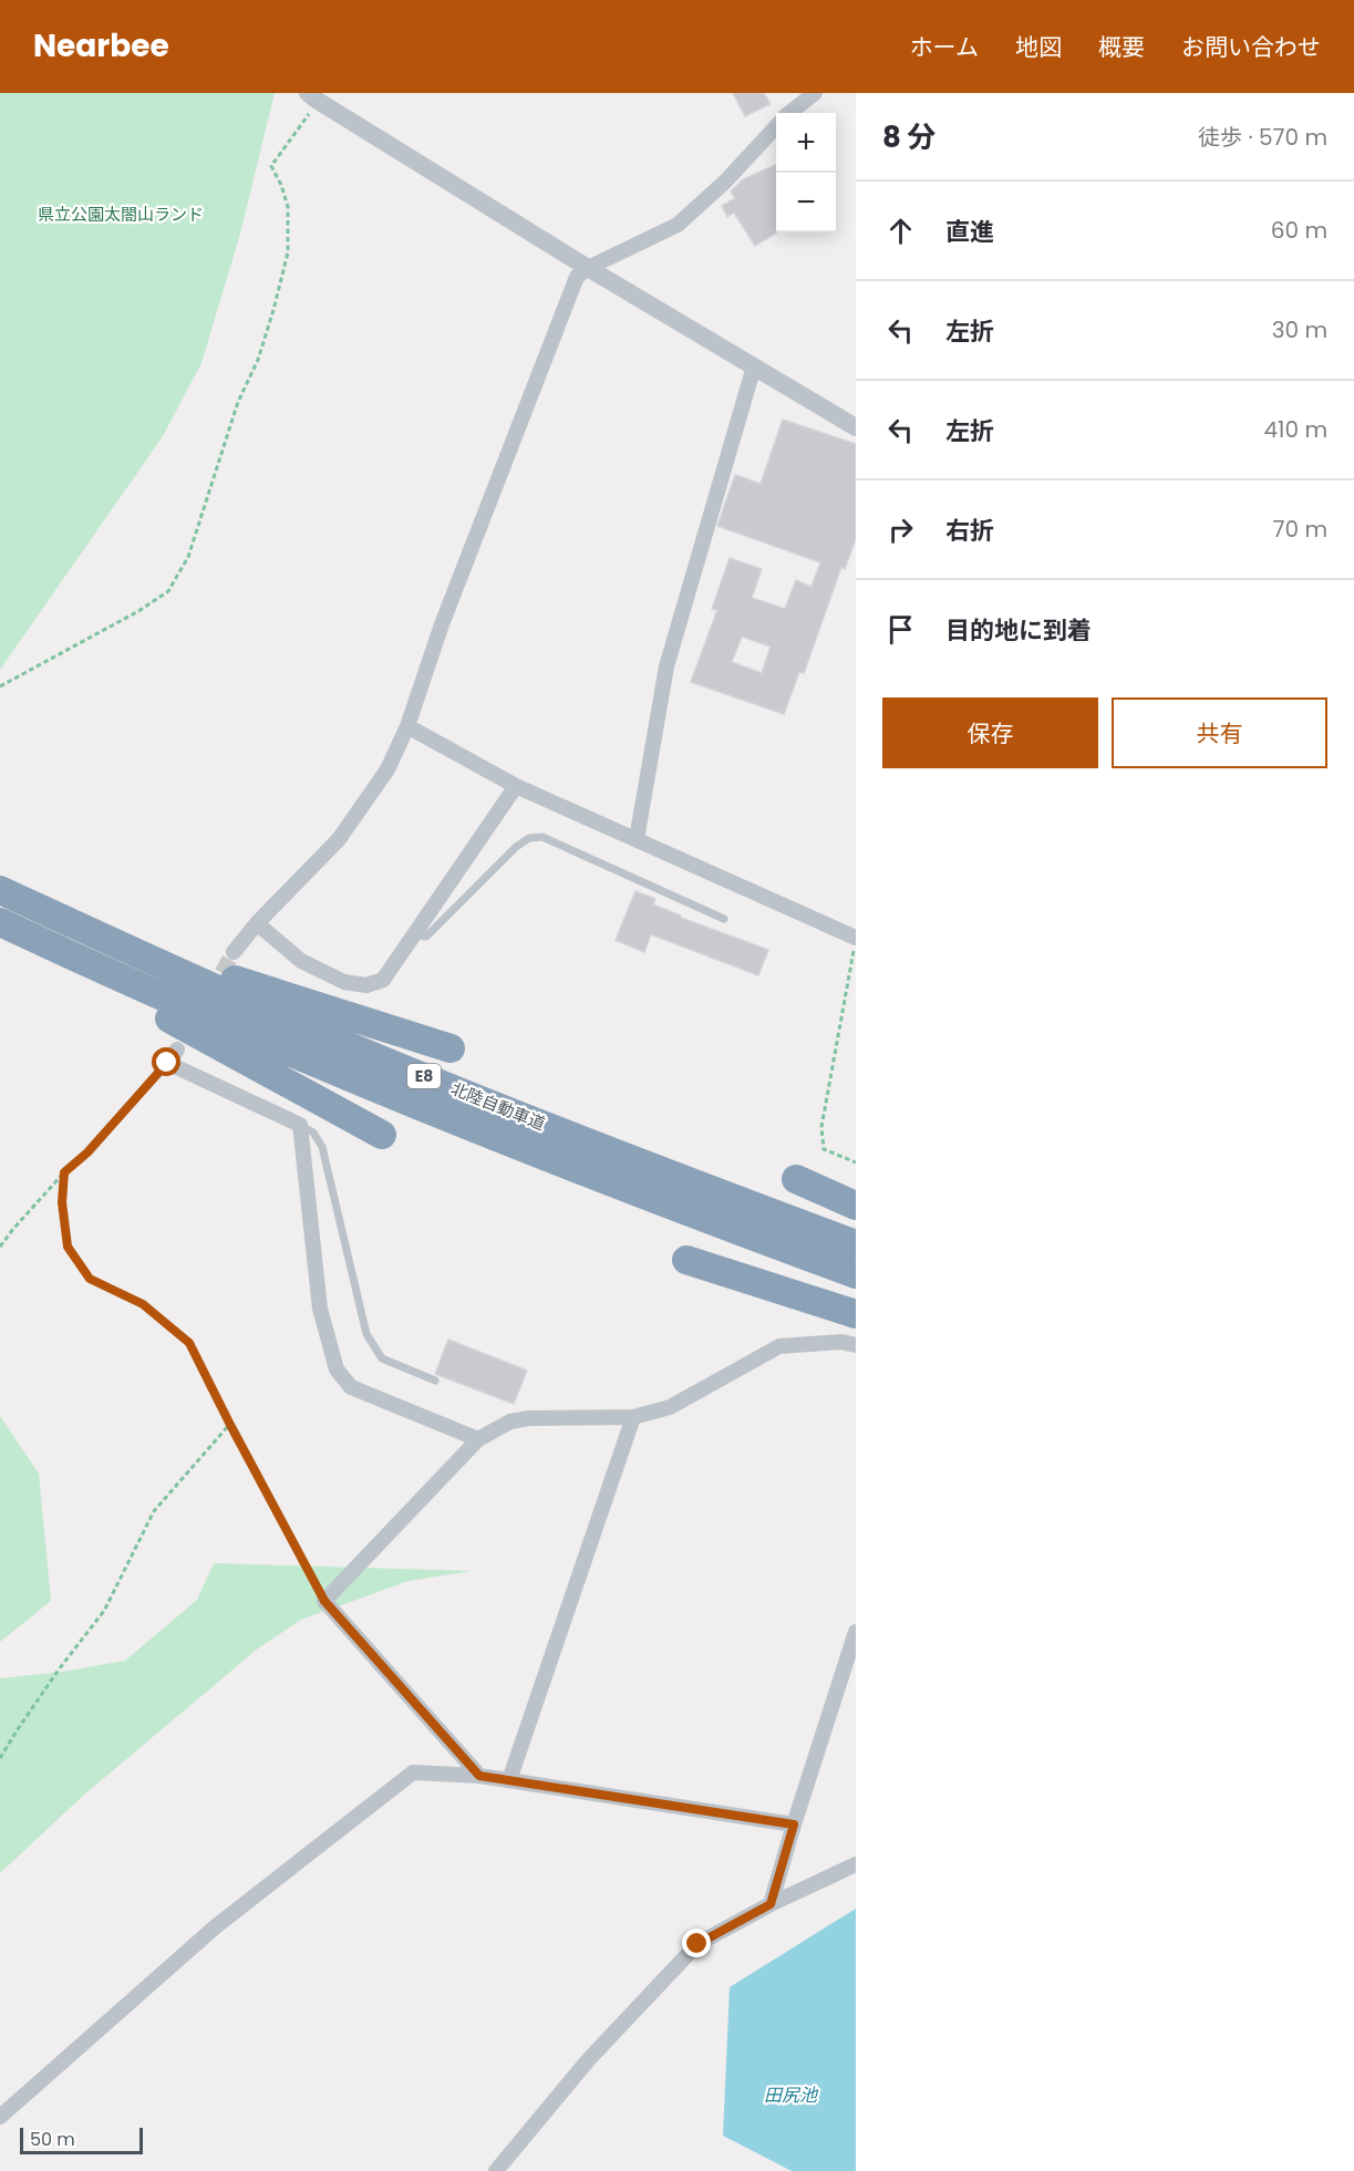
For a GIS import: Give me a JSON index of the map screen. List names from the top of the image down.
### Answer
{
  "streets": {
    "highway": ["E8", "北陸自動車道"]
  },
  "water": ["田尻池"],
  "parks": ["県立公園太閤山ランド"],
  "scale_bar": "50 m",
  "page": {
    "header": "Nearbee",
    "nav": [
      "ホーム",
      "地図",
      "概要",
      "お問い合わせ"
    ],
    "heading": ["8 分", "徒歩 · 570 m"],
    "map_buttons": ["+", "−"],
    "list": [
      ["直進", "60 m"],
      ["左折", "30 m"],
      ["左折", "410 m"],
      ["右折", "70 m"],
      "目的地に到着"
    ],
    "buttons": ["保存", "共有"],
    "scale": "50 m"
  }
}
